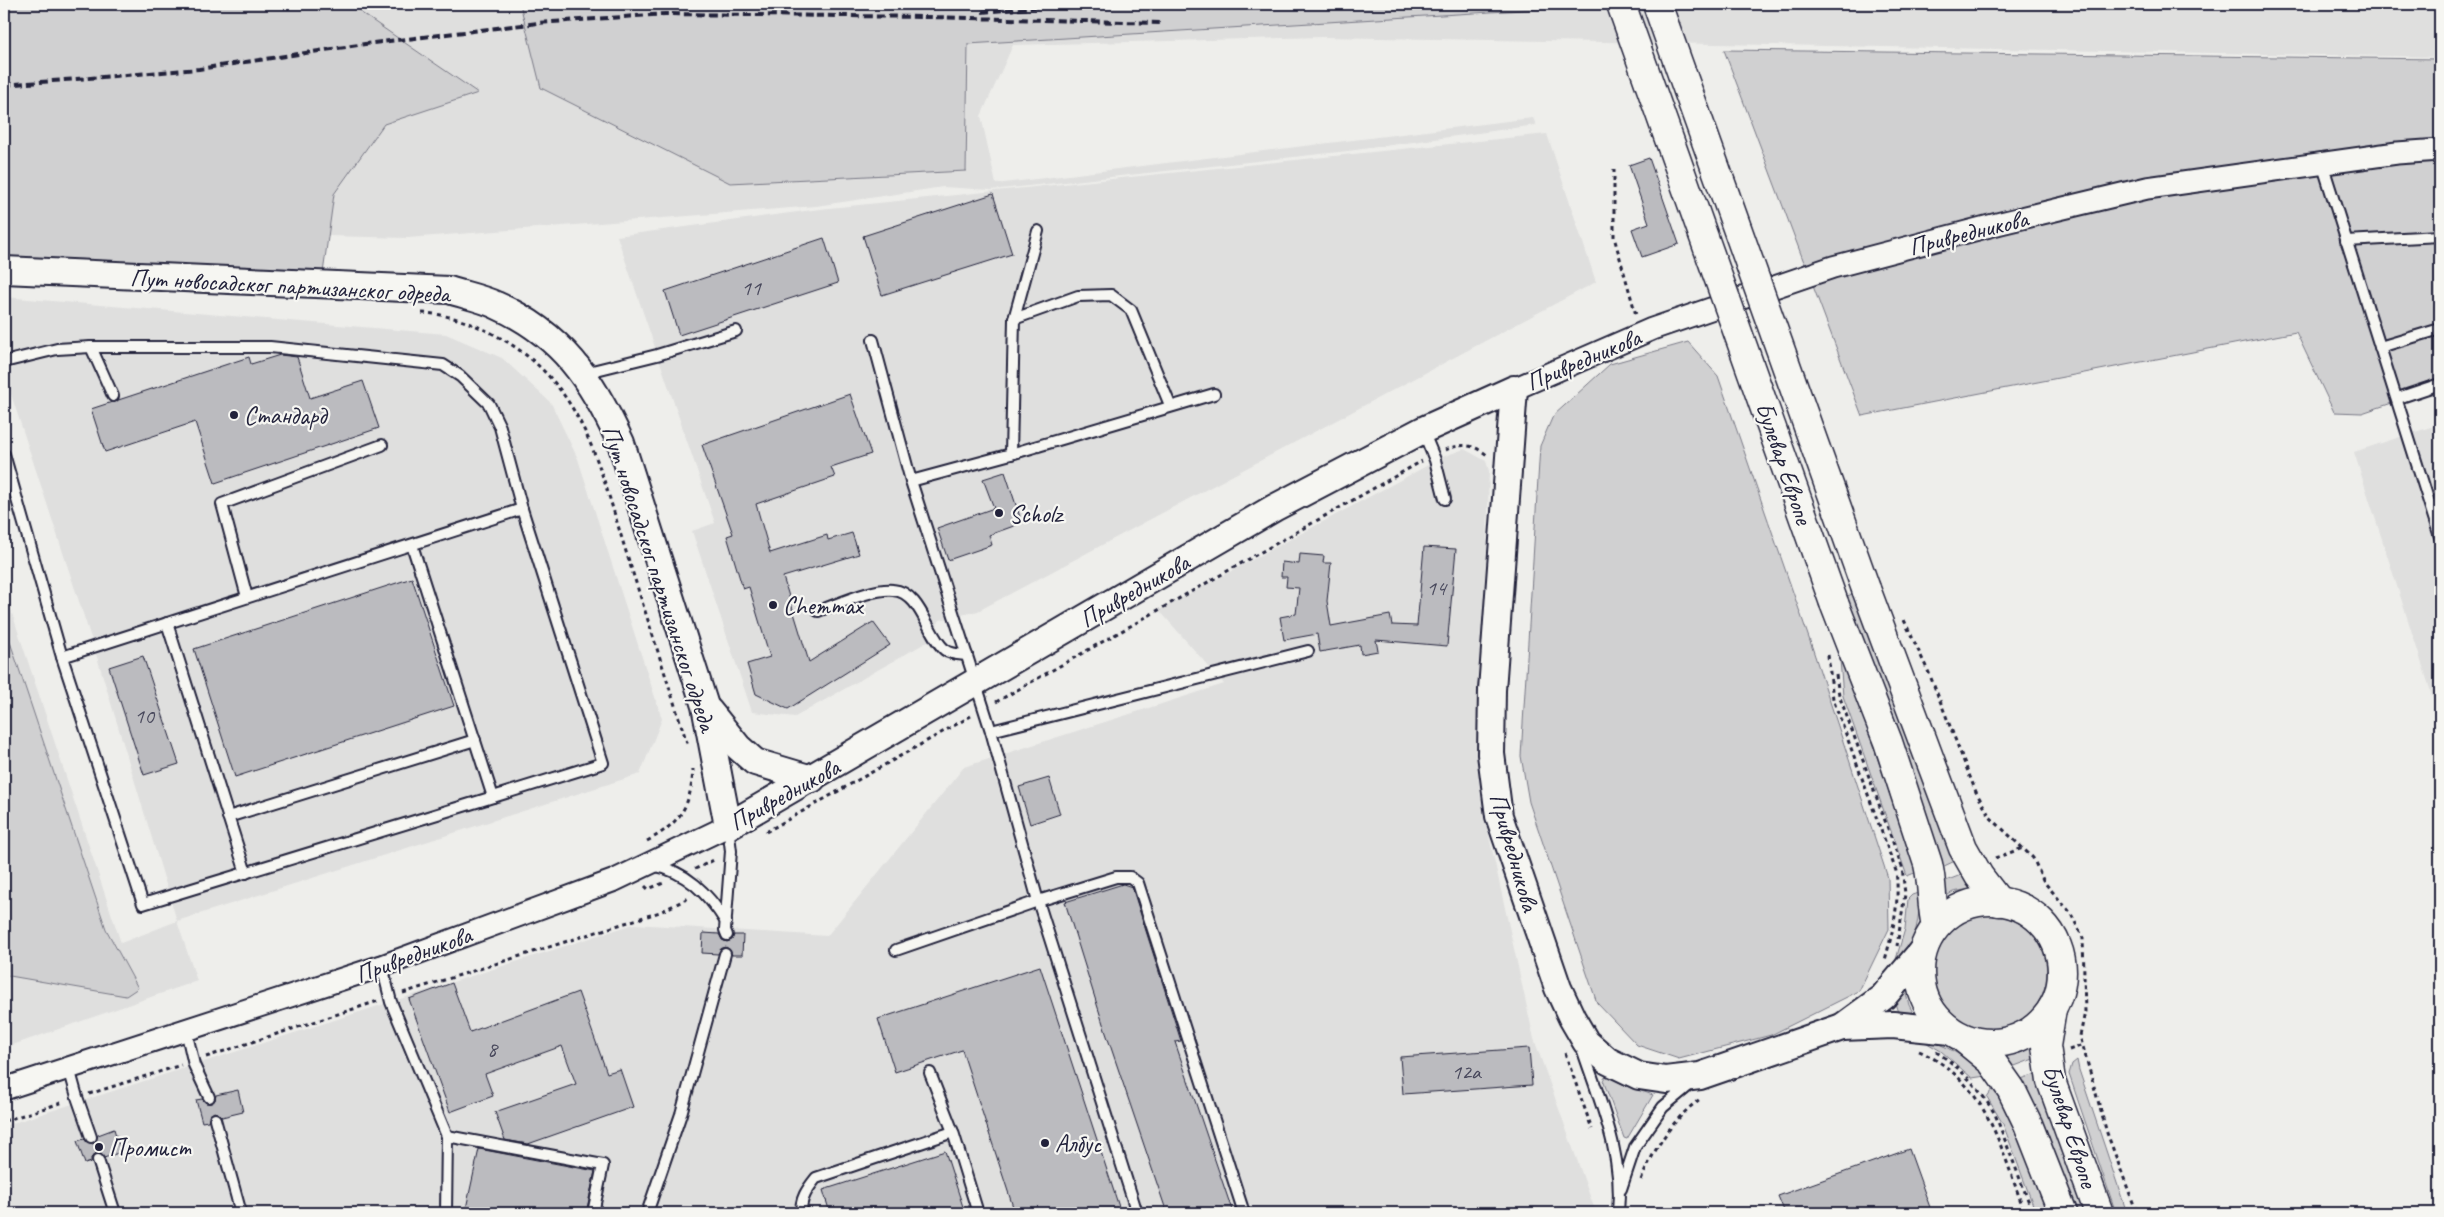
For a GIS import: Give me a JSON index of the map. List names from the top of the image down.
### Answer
{
  "streets": {
    "main road": ["Булевар Европе"],
    "street": ["Привредникова", "Пут новосадског партизанског одреда"]
  },
  "crossings": [
    ["Привредникова", "Пут новосадског партизанског одреда"]
  ],
  "places": [
    "Стандард",
    "Scholz",
    "Chemmax",
    "Албус",
    "Промист"
  ],
  "house_numbers": [
    "11",
    "14",
    "10",
    "8",
    "12a"
  ]
}
